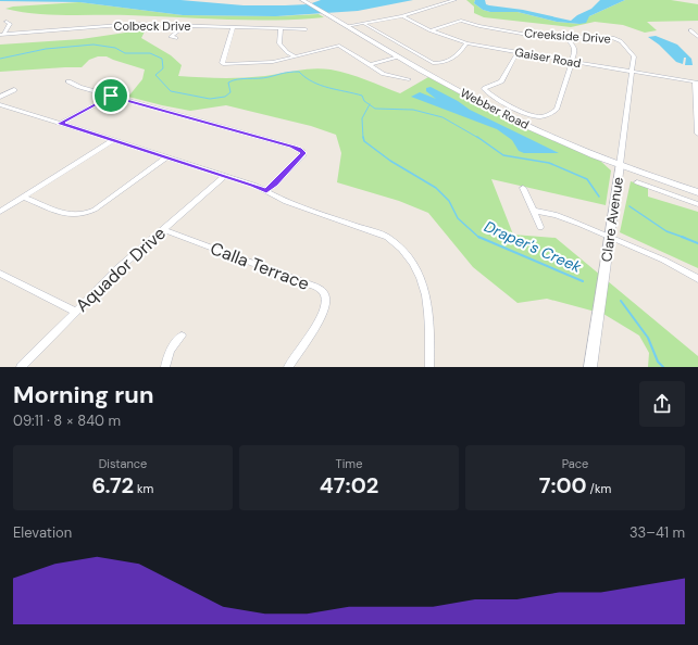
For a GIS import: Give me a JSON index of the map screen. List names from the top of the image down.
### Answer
{
  "streets": {
    "main road": ["Webber Road"],
    "street": [
      "Colbeck Drive",
      "Creekside Drive",
      "Gaiser Road",
      "Clare Avenue",
      "Calla Terrace",
      "Aquador Drive"
    ]
  },
  "crossings": [
    ["Creekside Drive", "Gaiser Road"],
    ["Creekside Drive", "Clare Avenue"],
    ["Gaiser Road", "Clare Avenue"],
    ["Webber Road", "Clare Avenue"],
    ["Calla Terrace", "Aquador Drive"]
  ],
  "water": ["Draper's Creek"],
  "page": {
    "heading": ["Morning run", "09:11 · 8 × 840 m"],
    "stats": [
      ["Distance", "6.72 km"],
      ["Time", "47:02"],
      ["Pace", "7:00 /km"]
    ],
    "chart": ["Elevation", "33–41 m"]
  }
}
